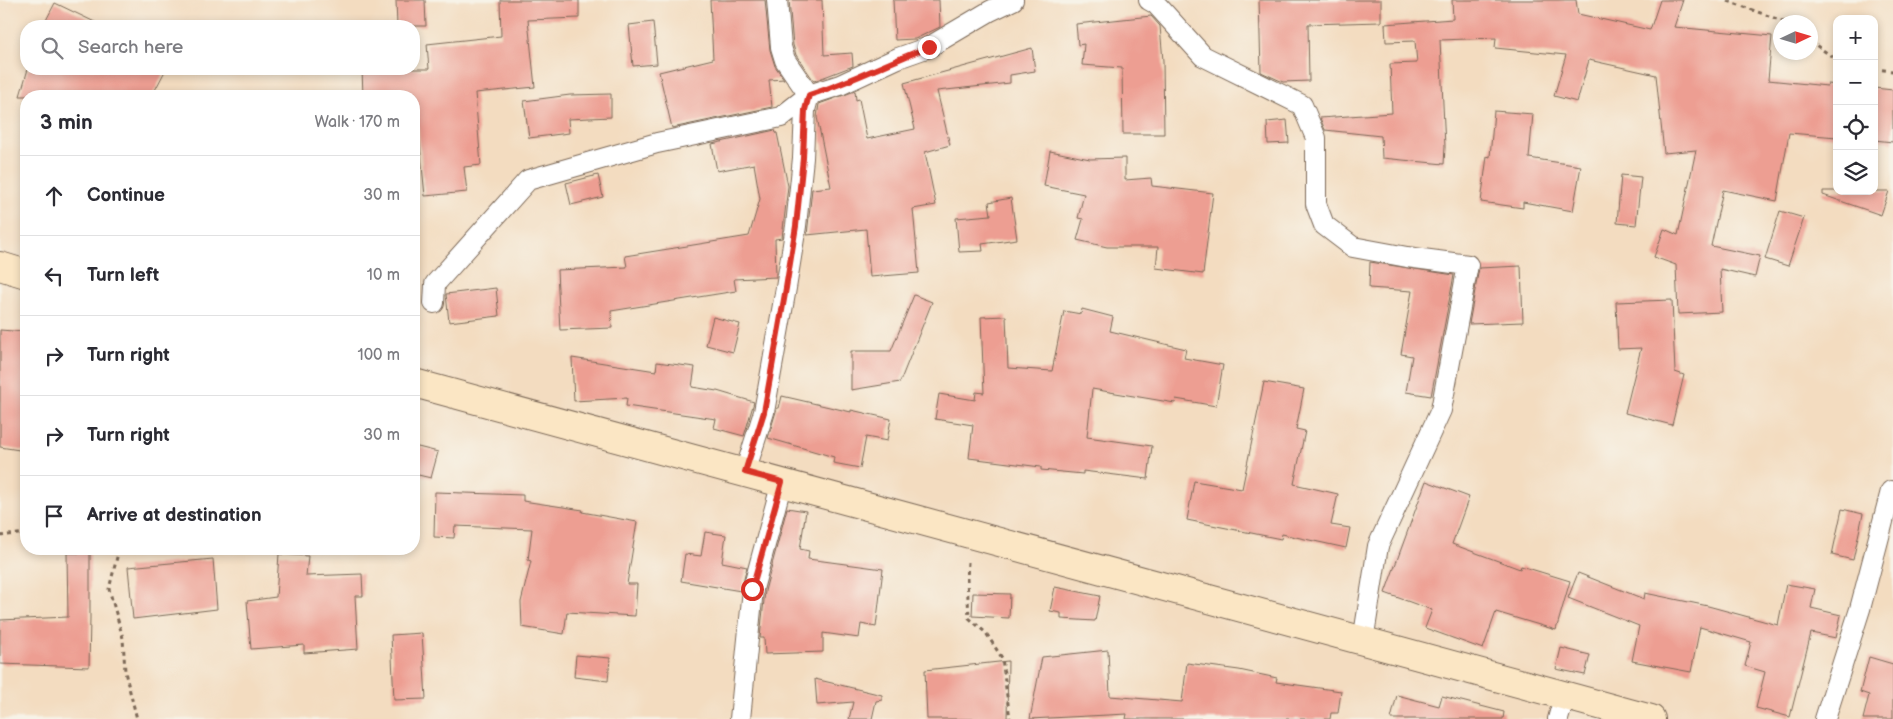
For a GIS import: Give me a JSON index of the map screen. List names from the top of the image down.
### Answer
{
  "north": "right",
  "page": {
    "map_buttons": ["+", "−"],
    "search": "Search here",
    "heading": ["3 min", "Walk · 170 m"],
    "list": [
      ["Continue", "30 m"],
      ["Turn left", "10 m"],
      ["Turn right", "100 m"],
      ["Turn right", "30 m"],
      "Arrive at destination"
    ]
  }
}
